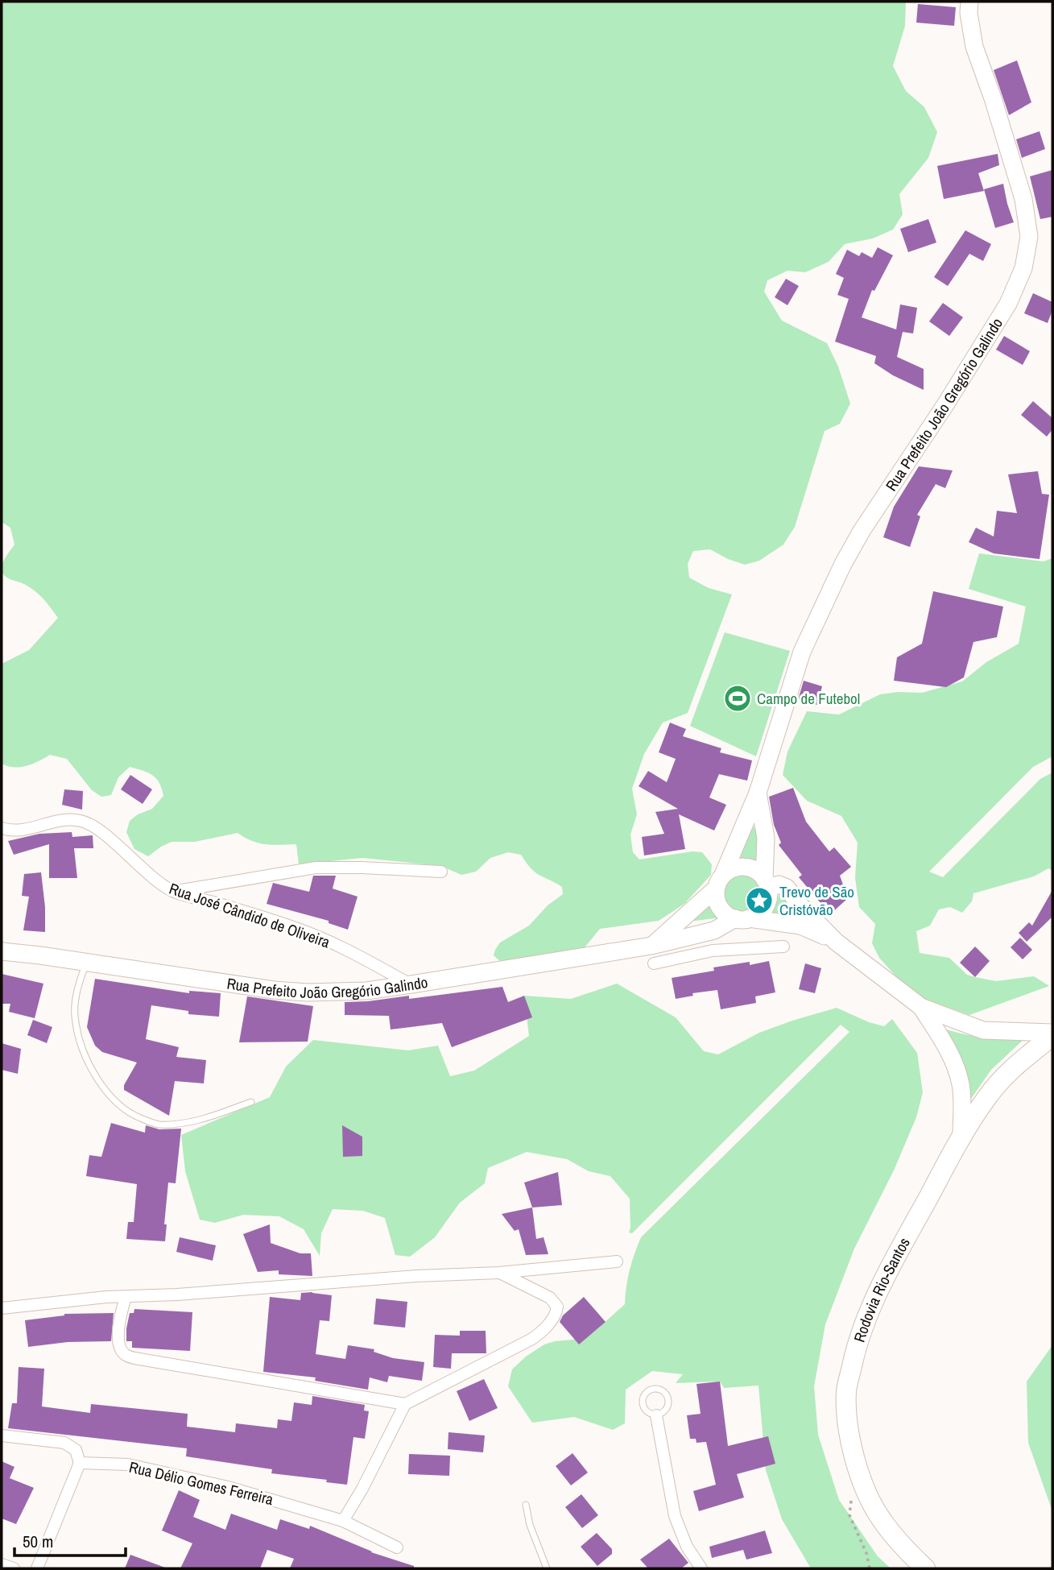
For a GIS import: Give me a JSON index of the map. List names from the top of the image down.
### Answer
{
  "streets": {
    "highway": ["Rodovia Rio-Santos"],
    "main road": ["Rua Prefeito João Gregório Galindo"],
    "street": ["Rua José Cândido de Oliveira", "Rua Délio Gomes Ferreira"]
  },
  "crossings": [
    ["Rua Prefeito João Gregório Galindo", "Rua José Cândido de Oliveira"]
  ],
  "places": {
    "sports": ["Campo de Futebol"],
    "place": ["Trevo de São Cristóvão"]
  },
  "scale_bar": "50 m"
}
